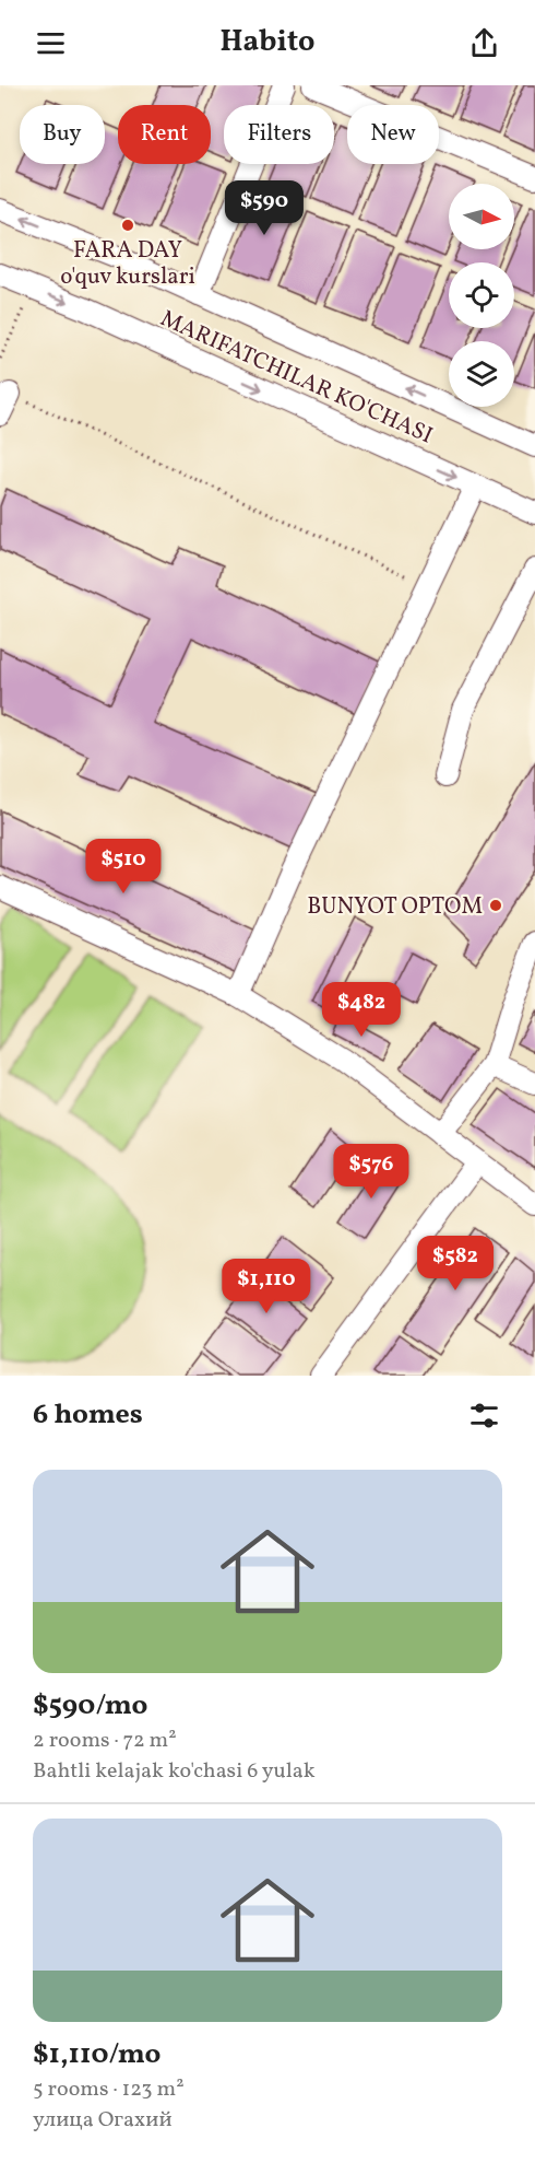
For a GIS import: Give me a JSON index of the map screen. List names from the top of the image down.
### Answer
{
  "streets": {
    "street": ["MARIFATCHILAR KO'CHASI"]
  },
  "places": ["FARA DAY o'quv kurslari", "BUNYOT OPTOM"],
  "north": "right",
  "page": {
    "header": "Habito",
    "chip": [
      "Buy",
      "Rent",
      "Filters",
      "New"
    ],
    "price": [
      "$590",
      "$510",
      "$482",
      "$576",
      "$582",
      "$1,110"
    ],
    "heading": "6 homes",
    "list": [
      {
        "name": "$590/mo",
        "note": "2 rooms · 72 m² · Bahtli kelajak ko'chasi 6 yulak"
      },
      {
        "name": "$1,110/mo",
        "note": "5 rooms · 123 m² · улица Огахий"
      }
    ]
  }
}
